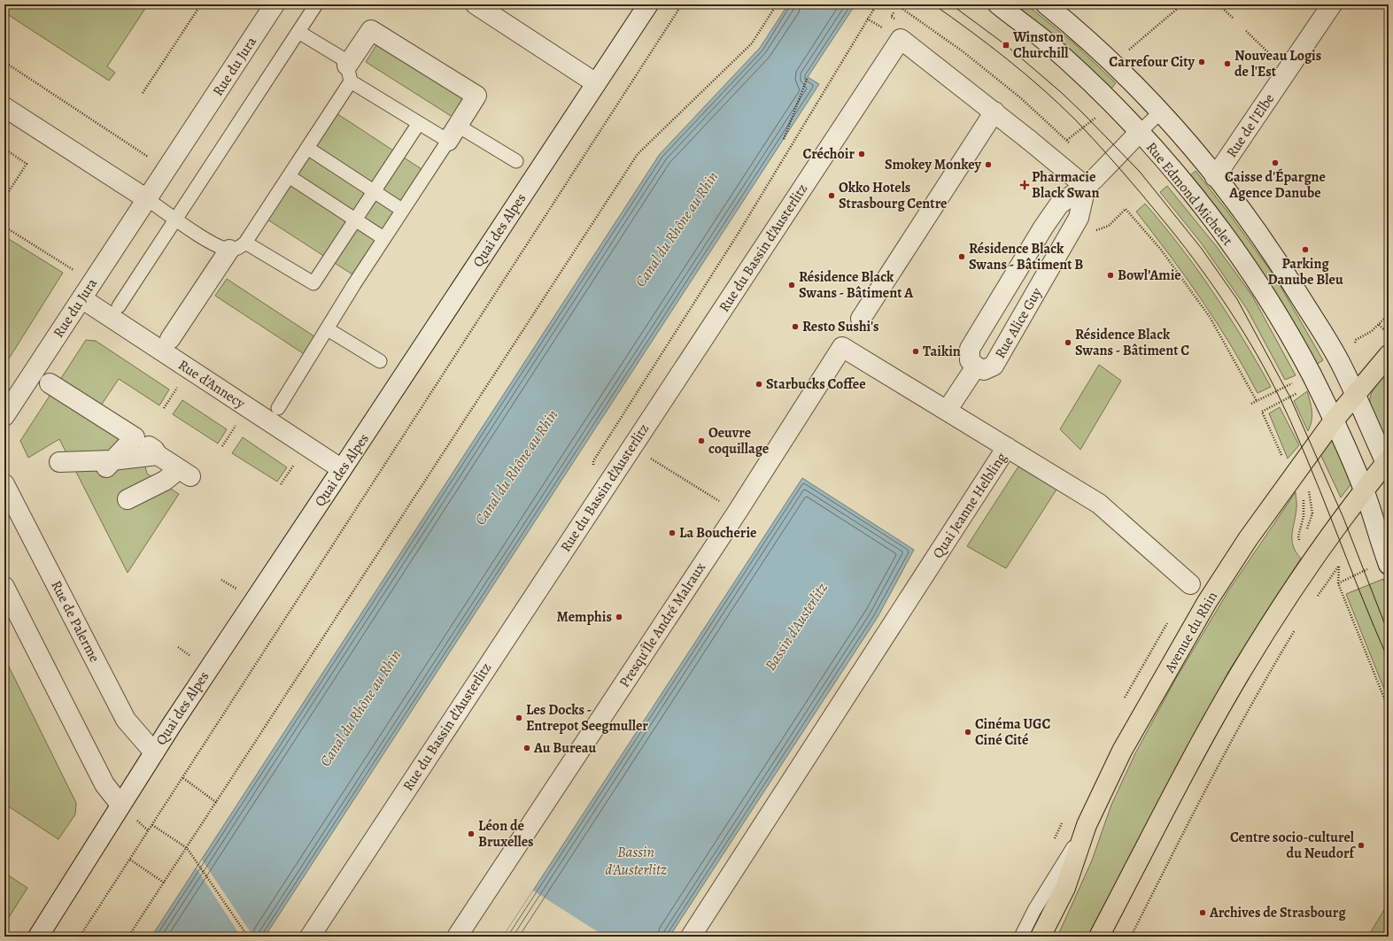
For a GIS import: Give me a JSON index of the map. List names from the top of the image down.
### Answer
{
  "streets": {
    "main road": ["Avenue du Rhin"],
    "street": [
      "Rue du Jura",
      "Rue de l'Elbe",
      "Rue Edmond Michelet",
      "Quai des Alpes",
      "Rue du Bassin d'Austerlitz",
      "Rue Alice Guy",
      "Rue d'Annecy",
      "Quai Jeanne Helbling",
      "Rue de Palerme",
      "Presqu'Île André Malraux"
    ]
  },
  "crossings": [
    ["Rue du Jura", "Rue d'Annecy"],
    ["Rue de l'Elbe", "Rue Edmond Michelet"],
    ["Rue Edmond Michelet", "Rue Alice Guy"],
    ["Rue Edmond Michelet", "Avenue du Rhin"],
    ["Quai des Alpes", "Rue d'Annecy"],
    ["Quai des Alpes", "Rue de Palerme"],
    ["Rue Alice Guy", "Quai Jeanne Helbling"],
    ["Quai Jeanne Helbling", "Presqu'Île André Malraux"]
  ],
  "water": ["Canal du Rhône au Rhin", "Bassin d'Austerlitz"],
  "places": {
    "transit": ["Winston Churchill"],
    "other": [
      "Carrefour City",
      "Nouveau Logis de l'Est",
      "Créchoir",
      "Caisse d'Épargne Agence Danube",
      "Smokey Monkey",
      "Okko Hotels Strasbourg Centre",
      "Parking Danube Bleu",
      "Résidence Black Swans - Bâtiment B",
      "Bowl’Amie",
      "Résidence Black Swans - Bâtiment A",
      "Resto Sushi's",
      "Résidence Black Swans - Bâtiment C",
      "Taikin",
      "Starbucks Coffee",
      "Oeuvre coquillage",
      "La Boucherie",
      "Memphis",
      "Les Docks - Entrepot Seegmuller",
      "Cinéma UGC Ciné Cité",
      "Au Bureau",
      "Léon de Bruxelles",
      "Centre socio-culturel du Neudorf",
      "Archives de Strasbourg"
    ],
    "health": ["Pharmacie Black Swan"]
  }
}
